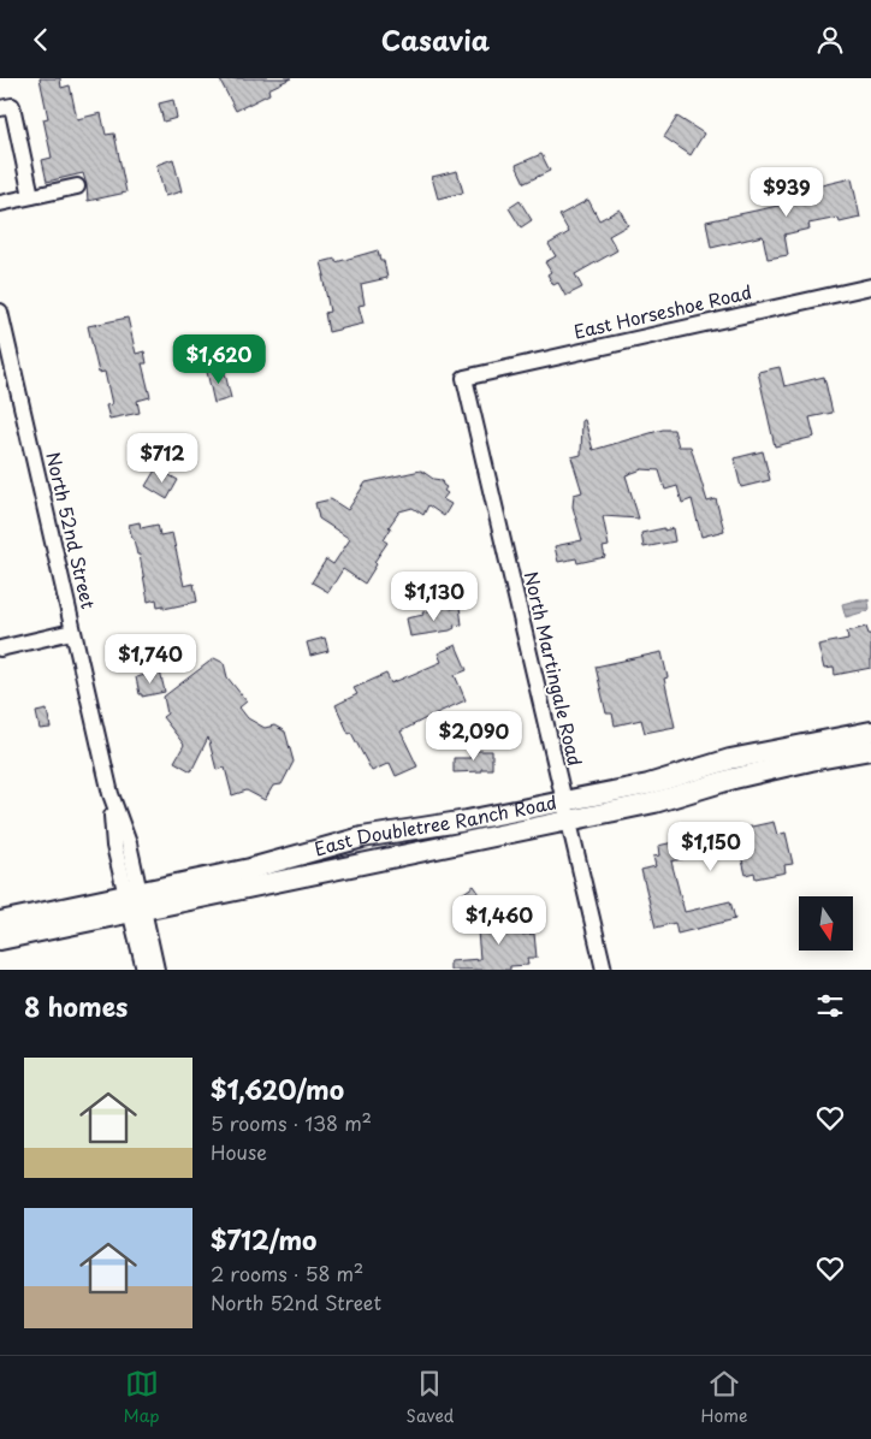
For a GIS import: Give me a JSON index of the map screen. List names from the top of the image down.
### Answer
{
  "streets": {
    "main road": ["East Doubletree Ranch Road"],
    "street": ["East Horseshoe Road", "North 52nd Street", "North Martingale Road"]
  },
  "crossings": [
    ["East Horseshoe Road", "North Martingale Road"],
    ["North 52nd Street", "East Doubletree Ranch Road"],
    ["North Martingale Road", "East Doubletree Ranch Road"]
  ],
  "north": "bottom",
  "page": {
    "header": "Casavia",
    "price": [
      "$939",
      "$1,620",
      "$712",
      "$1,130",
      "$1,740",
      "$2,090",
      "$1,150",
      "$1,460"
    ],
    "heading": "8 homes",
    "list": [
      {
        "name": "$1,620/mo",
        "note": "5 rooms · 138 m² · House"
      },
      {
        "name": "$712/mo",
        "note": "2 rooms · 58 m² · North 52nd Street"
      }
    ],
    "tabs": ["Map", "Saved", "Home"]
  }
}
